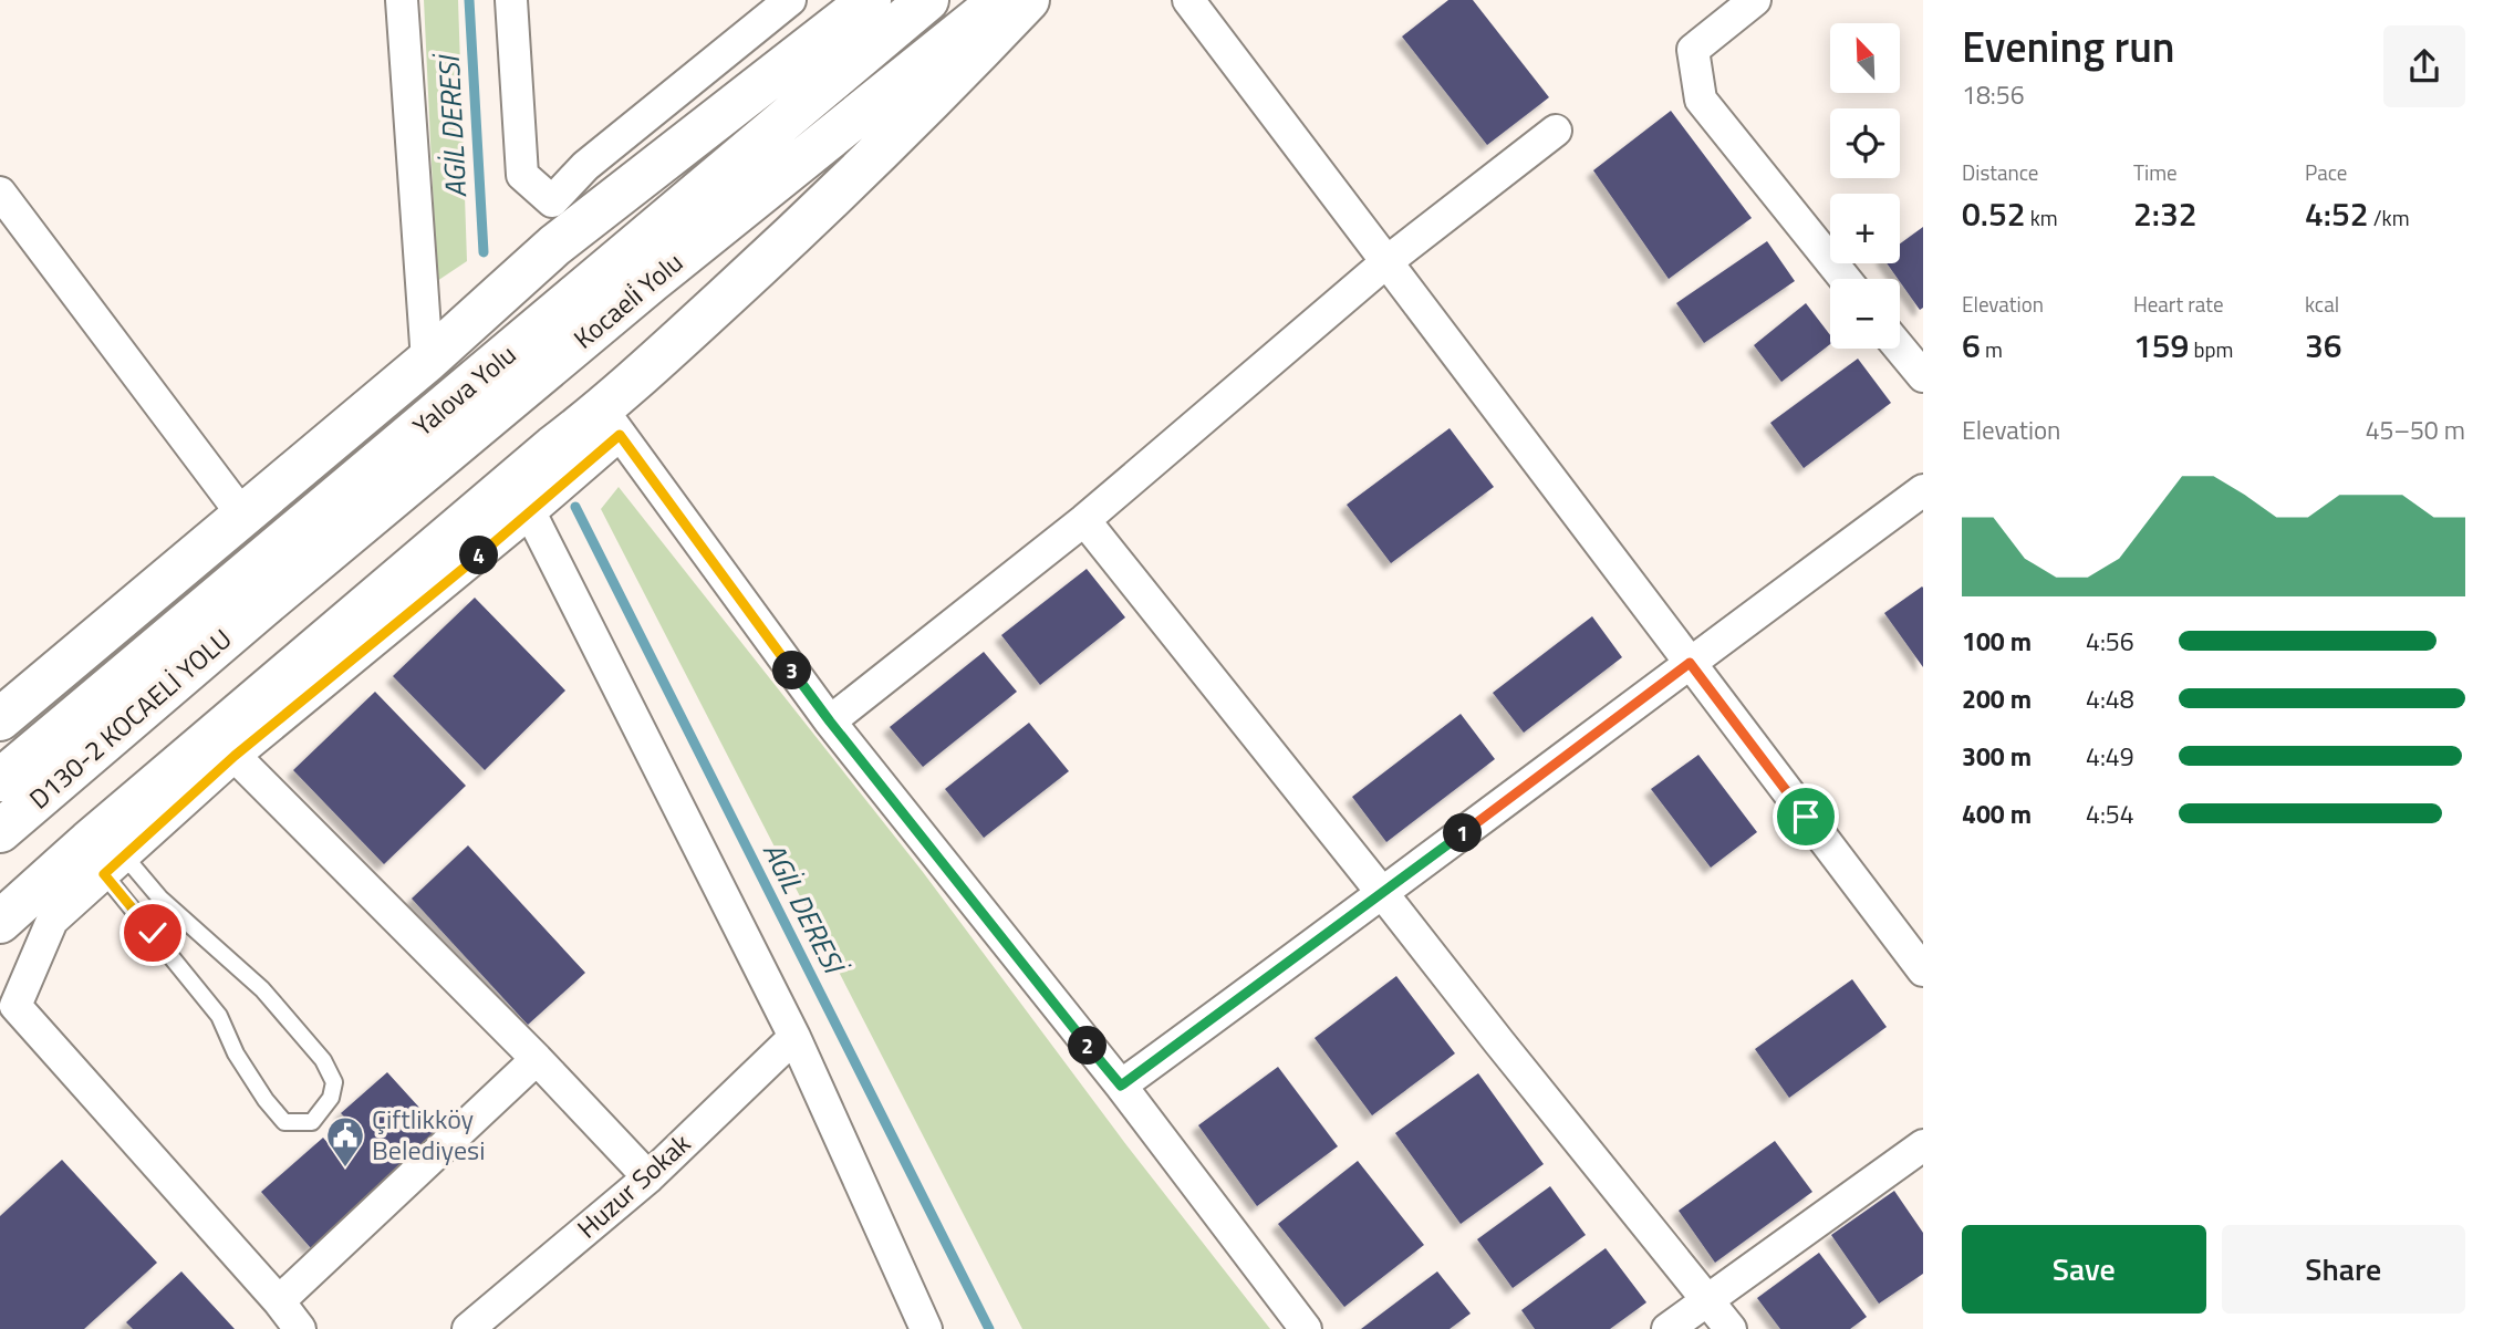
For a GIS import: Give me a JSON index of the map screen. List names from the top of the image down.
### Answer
{
  "streets": {
    "highway": ["Kocaeli̇ Yolu", "Yalova Yolu", "D130-2 KOCAELİ YOLU"],
    "street": ["Huzur Sokak"]
  },
  "crossings": [
    ["Kocaeli̇ Yolu", "Yalova Yolu"],
    ["Kocaeli̇ Yolu", "D130-2 KOCAELİ YOLU"],
    ["Yalova Yolu", "D130-2 KOCAELİ YOLU"]
  ],
  "water": ["AGİL DERESİ"],
  "places": {
    "public building": ["Çiftlikköy Belediyesi"]
  },
  "north": "top left",
  "page": {
    "heading": ["Evening run", "18:56"],
    "map_buttons": ["+", "−"],
    "stats": [
      ["Distance", "0.52 km"],
      ["Time", "2:32"],
      ["Pace", "4:52 /km"],
      ["Elevation", "6 m"],
      ["Heart rate", "159 bpm"],
      ["kcal", "36"]
    ],
    "chart": ["Elevation", "45–50 m"],
    "pins": [
      "4",
      "3",
      "1",
      "2"
    ],
    "list": [
      {
        "name": "100 m",
        "note": "4:56"
      },
      {
        "name": "200 m",
        "note": "4:48"
      },
      {
        "name": "300 m",
        "note": "4:49"
      },
      {
        "name": "400 m",
        "note": "4:54"
      }
    ],
    "buttons": ["Save", "Share"]
  }
}
